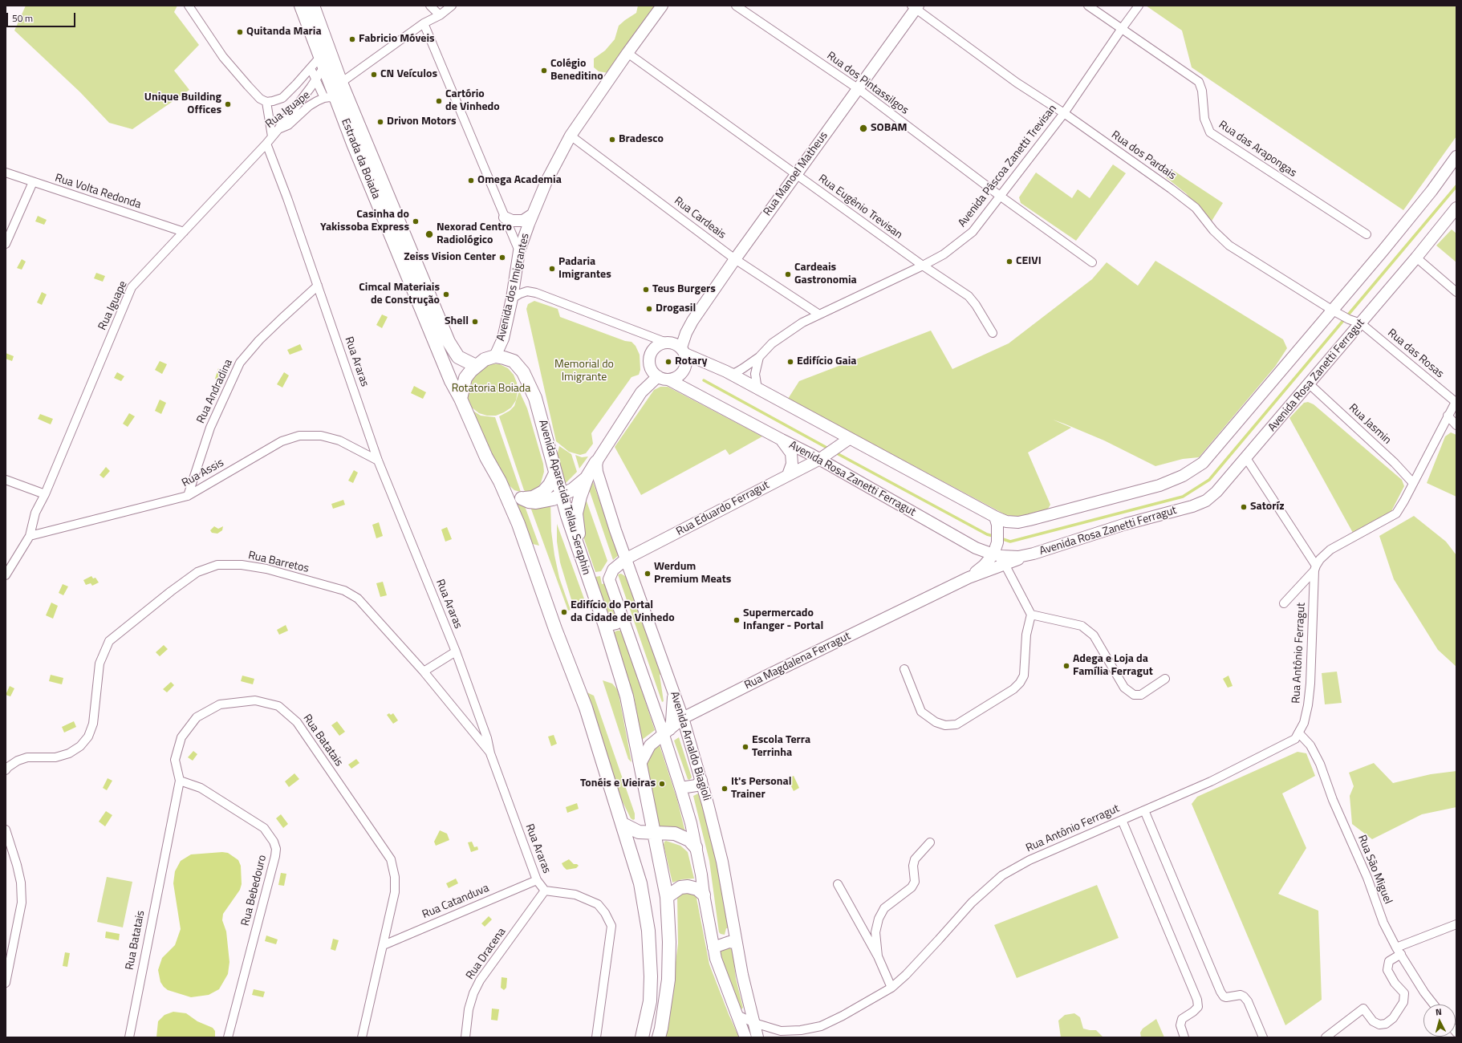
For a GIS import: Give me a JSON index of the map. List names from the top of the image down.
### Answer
{
  "streets": {
    "main road": [
      "Estrada da Boiada",
      "Rua Manoel Matheus",
      "Avenida dos Imigrantes",
      "Avenida Rosa Zanetti Ferragut",
      "Avenida Aparecida Tellau Seraphin",
      "Rua Eduardo Ferragut",
      "Rua Magdalena Ferragut",
      "Avenida Arnaldo Biagioli"
    ],
    "street": [
      "Rua dos Pintassilgos",
      "Rua Iguape",
      "Rua das Arapongas",
      "Rua dos Pardais",
      "Avenida Páscoa Zanetti Trevisan",
      "Rua Volta Redonda",
      "Rua Eugênio Trevisan",
      "Rua Cardeais",
      "Rua das Rosas",
      "Rua Araras",
      "Rua Andradina",
      "Rua Jasmin",
      "Rua Assis",
      "Rua Barretos",
      "Rua Antônio Ferragut",
      "Rua Batatais",
      "Rua São Miguel",
      "Rua Bebedouro",
      "Rua Catanduva",
      "Rua Dracena"
    ]
  },
  "crossings": [
    ["Rua dos Pintassilgos", "Avenida Páscoa Zanetti Trevisan"],
    ["Rua dos Pintassilgos", "Rua Manoel Matheus"],
    ["Rua Iguape", "Estrada da Boiada"],
    ["Rua Iguape", "Rua Volta Redonda"],
    ["Rua Iguape", "Rua Araras"],
    ["Rua Iguape", "Rua Assis"],
    ["Rua das Arapongas", "Avenida Páscoa Zanetti Trevisan"],
    ["Rua dos Pardais", "Avenida Páscoa Zanetti Trevisan"],
    ["Rua dos Pardais", "Rua Manoel Matheus"],
    ["Rua dos Pardais", "Rua das Rosas"],
    ["Rua dos Pardais", "Avenida Rosa Zanetti Ferragut"],
    ["Avenida Páscoa Zanetti Trevisan", "Rua Eugênio Trevisan"],
    ["Avenida Páscoa Zanetti Trevisan", "Rua Cardeais"],
    ["Rua Manoel Matheus", "Rua Eugênio Trevisan"],
    ["Rua Manoel Matheus", "Rua Cardeais"],
    ["Rua Manoel Matheus", "Avenida Rosa Zanetti Ferragut"],
    ["Rua Eugênio Trevisan", "Avenida dos Imigrantes"],
    ["Rua Cardeais", "Avenida dos Imigrantes"],
    ["Avenida dos Imigrantes", "Avenida Aparecida Tellau Seraphin"],
    ["Rua das Rosas", "Avenida Rosa Zanetti Ferragut"],
    ["Rua Araras", "Rua Andradina"],
    ["Rua Araras", "Rua Assis"],
    ["Rua Araras", "Rua Barretos"],
    ["Rua Araras", "Rua Catanduva"],
    ["Rua Araras", "Rua Dracena"],
    ["Avenida Rosa Zanetti Ferragut", "Rua Jasmin"],
    ["Avenida Rosa Zanetti Ferragut", "Rua Eduardo Ferragut"],
    ["Avenida Rosa Zanetti Ferragut", "Rua Magdalena Ferragut"],
    ["Rua Andradina", "Rua Assis"],
    ["Avenida Aparecida Tellau Seraphin", "Rua Magdalena Ferragut"],
    ["Rua Eduardo Ferragut", "Avenida Arnaldo Biagioli"],
    ["Rua Antônio Ferragut", "Avenida Arnaldo Biagioli"],
    ["Rua Antônio Ferragut", "Rua São Miguel"],
    ["Rua Magdalena Ferragut", "Avenida Arnaldo Biagioli"],
    ["Rua Batatais", "Rua Bebedouro"],
    ["Rua Batatais", "Rua Catanduva"]
  ],
  "parks": ["Memorial do Imigrante", "Rotatoria Boiada"],
  "places": [
    "Quitanda Maria",
    "Fabricio Móveis",
    "Colégio Beneditino",
    "CN Veículos",
    "Cartório de Vinhedo",
    "Unique Building Offices",
    "Drivon Motors",
    "SOBAM",
    "Bradesco",
    "Omega Academia",
    "Casinha do Yakissoba Express",
    "Nexorad Centro Radiológico",
    "Zeiss Vision Center",
    "CEIVI",
    "Padaria Imigrantes",
    "Cardeais Gastronomia",
    "Teus Burgers",
    "Cimcal Materiais de Construção",
    "Drogasil",
    "Shell",
    "Rotary",
    "Edifício Gaia",
    "Satoríz",
    "Werdum Premium Meats",
    "Edifício do Portal da Cidade de Vinhedo",
    "Supermercado Infanger - Portal",
    "Adega e Loja da Família Ferragut",
    "Escola Terra Terrinha",
    "Tonéis e Vieiras",
    "It's Personal Trainer"
  ],
  "scale_bar": "50 m",
  "north": "top"
}
